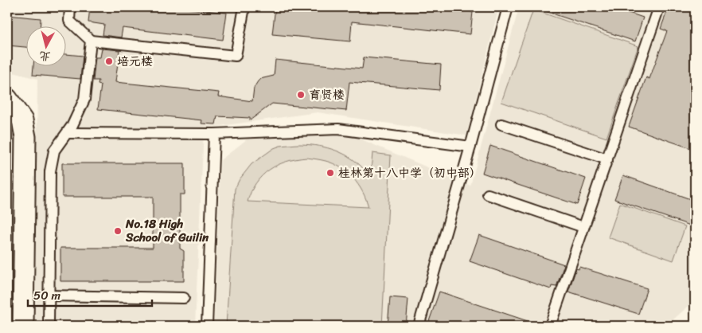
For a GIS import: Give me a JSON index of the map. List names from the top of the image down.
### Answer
{
  "places": [
    "培元楼",
    "育贤楼",
    "桂林第十八中学（初中部）",
    "No.18 High School of Guilin"
  ],
  "scale_bar": "50 m",
  "north": "bottom"
}
